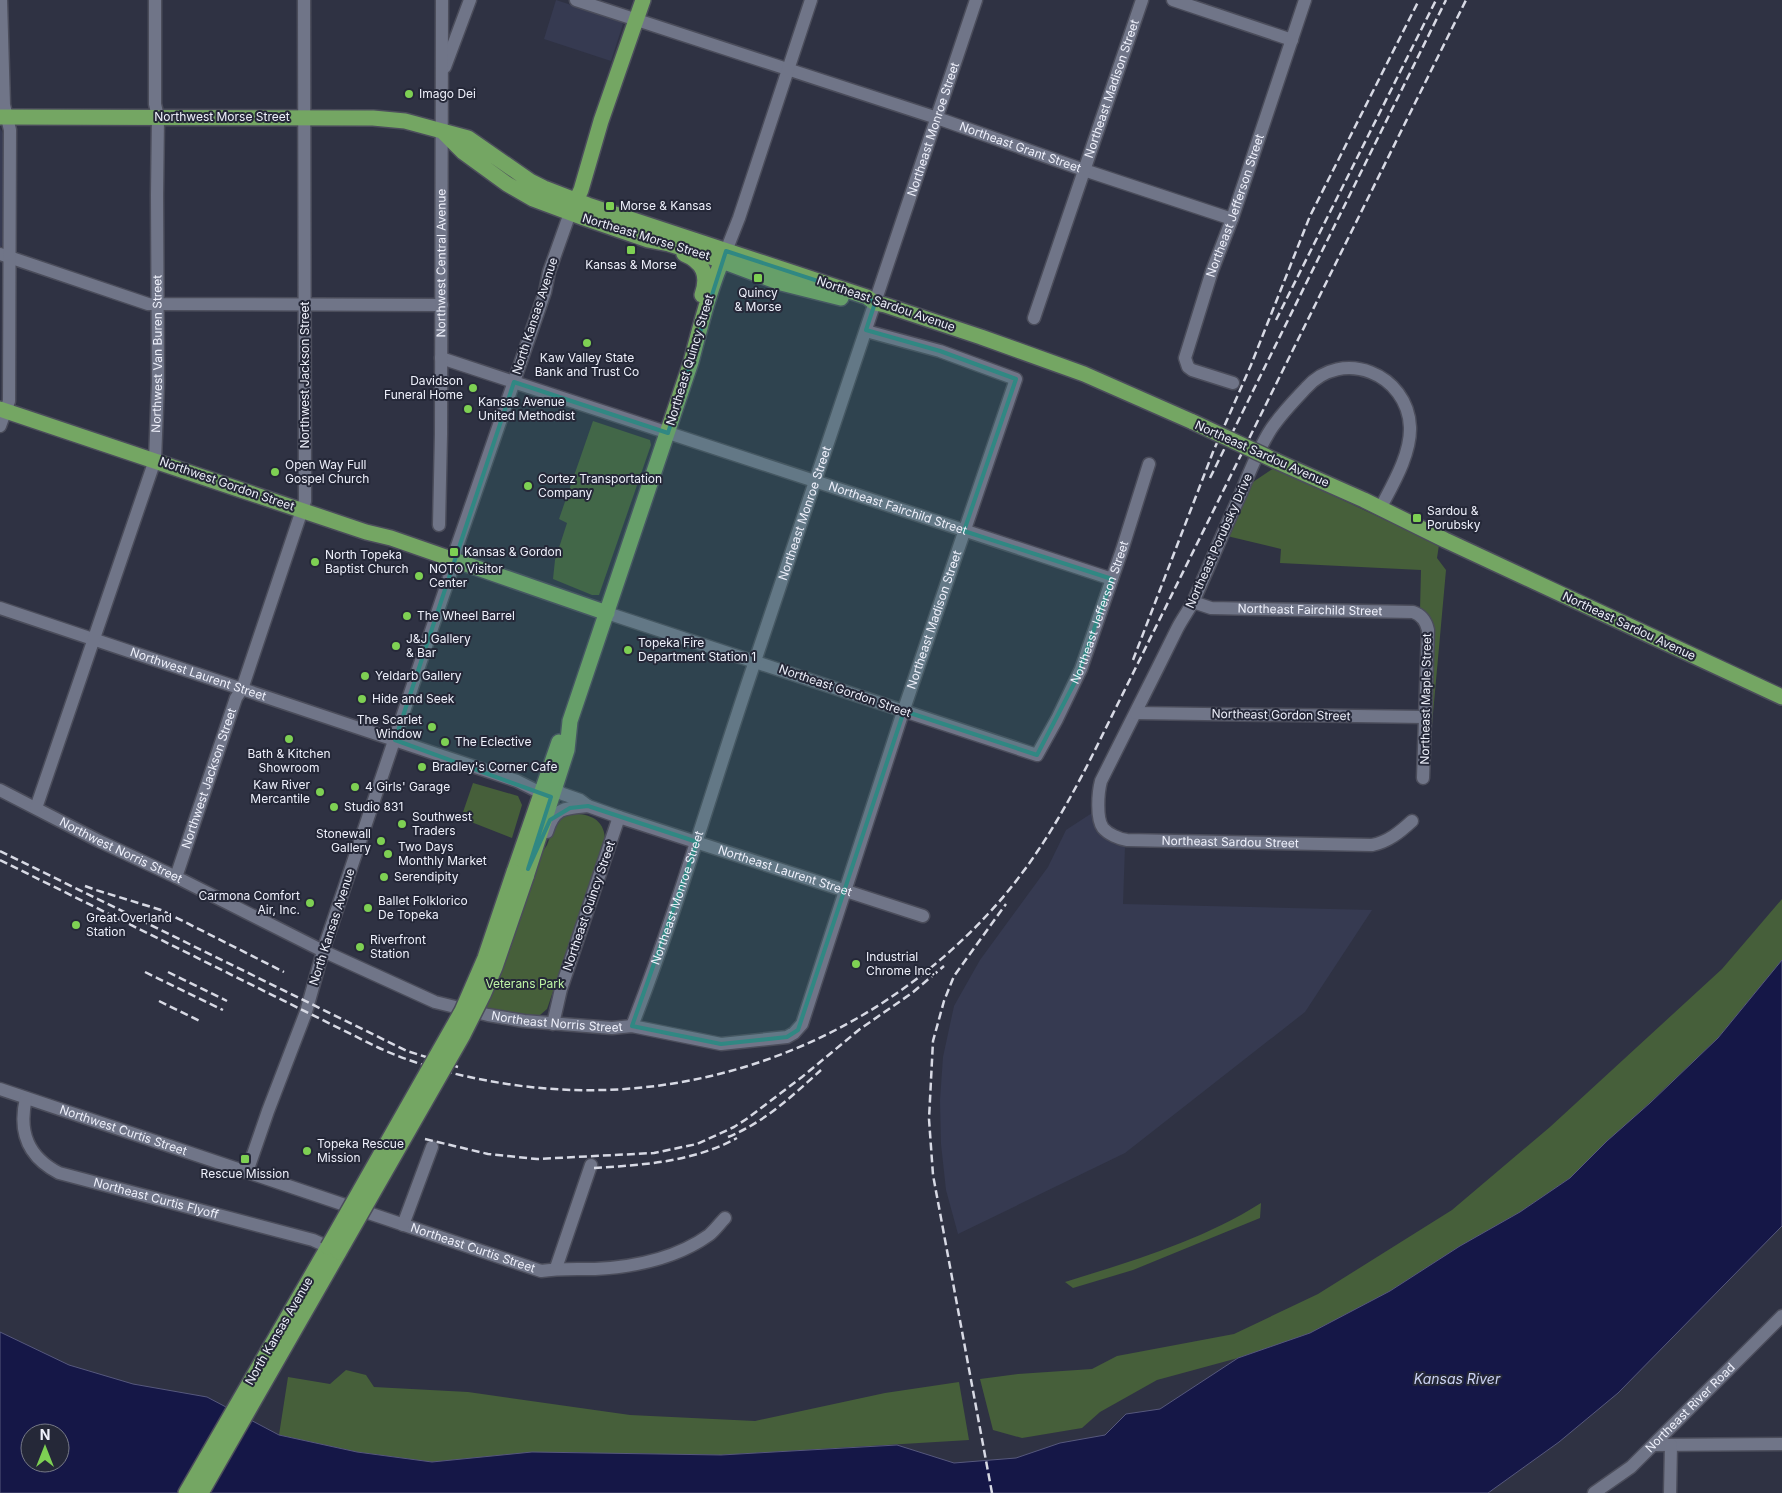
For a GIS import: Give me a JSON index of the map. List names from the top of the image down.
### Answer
{
  "streets": {
    "main road": [
      "Northwest Morse Street",
      "Northeast Morse Street",
      "Northeast Sardou Avenue",
      "North Kansas Avenue",
      "Northeast Quincy Street",
      "Northwest Gordon Street",
      "Northeast Gordon Street"
    ],
    "street": [
      "Northeast Madison Street",
      "Northeast Monroe Street",
      "Northeast Grant Street",
      "Northeast Jefferson Street",
      "Northwest Central Avenue",
      "Northwest Van Buren Street",
      "Northwest Jackson Street",
      "Northeast Fairchild Street",
      "Northeast Porubsky Drive",
      "Northwest Laurent Street",
      "Northeast Maple Street",
      "Northeast Sardou Street",
      "Northwest Norris Street",
      "Northeast Laurent Street",
      "Northeast Norris Street",
      "Northwest Curtis Street",
      "Northeast Curtis Flyoff",
      "Northeast Curtis Street",
      "Northeast River Road"
    ]
  },
  "crossings": [
    ["Northeast Madison Street", "Northeast Monroe Street"],
    ["Northeast Madison Street", "Northeast Grant Street"],
    ["Northeast Madison Street", "Northeast Fairchild Street"],
    ["Northeast Madison Street", "Northeast Gordon Street"],
    ["Northeast Madison Street", "Northeast Laurent Street"],
    ["Northeast Madison Street", "Northeast Norris Street"],
    ["Northwest Morse Street", "Northeast Morse Street"],
    ["Northwest Morse Street", "Northwest Central Avenue"],
    ["Northwest Morse Street", "North Kansas Avenue"],
    ["Northwest Morse Street", "Northwest Van Buren Street"],
    ["Northwest Morse Street", "Northwest Jackson Street"],
    ["Northeast Monroe Street", "Northeast Grant Street"],
    ["Northeast Monroe Street", "Northeast Sardou Avenue"],
    ["Northeast Monroe Street", "Northeast Fairchild Street"],
    ["Northeast Monroe Street", "Northeast Gordon Street"],
    ["Northeast Monroe Street", "Northeast Laurent Street"],
    ["Northeast Monroe Street", "Northeast Norris Street"],
    ["Northeast Grant Street", "Northeast Jefferson Street"],
    ["Northeast Grant Street", "North Kansas Avenue"],
    ["Northeast Grant Street", "Northeast Quincy Street"],
    ["Northeast Jefferson Street", "Northeast Fairchild Street"],
    ["Northeast Jefferson Street", "Northeast Gordon Street"],
    ["Northeast Morse Street", "Northeast Sardou Avenue"],
    ["Northeast Morse Street", "North Kansas Avenue"],
    ["Northeast Morse Street", "Northeast Quincy Street"],
    ["Northwest Central Avenue", "Northeast Fairchild Street"],
    ["Northeast Sardou Avenue", "Northeast Quincy Street"],
    ["Northeast Sardou Avenue", "Northeast Porubsky Drive"],
    ["North Kansas Avenue", "Northeast Quincy Street"],
    ["North Kansas Avenue", "Northwest Gordon Street"],
    ["North Kansas Avenue", "Northeast Fairchild Street"],
    ["North Kansas Avenue", "Northwest Laurent Street"],
    ["North Kansas Avenue", "Northeast Gordon Street"],
    ["North Kansas Avenue", "Northwest Norris Street"],
    ["North Kansas Avenue", "Northeast Laurent Street"],
    ["North Kansas Avenue", "Northeast Norris Street"],
    ["North Kansas Avenue", "Northwest Curtis Street"],
    ["North Kansas Avenue", "Northeast Curtis Flyoff"],
    ["North Kansas Avenue", "Northeast Curtis Street"],
    ["Northwest Van Buren Street", "Northwest Gordon Street"],
    ["Northwest Van Buren Street", "Northwest Laurent Street"],
    ["Northwest Van Buren Street", "Northwest Norris Street"],
    ["Northeast Quincy Street", "Northeast Fairchild Street"],
    ["Northeast Quincy Street", "Northeast Gordon Street"],
    ["Northeast Quincy Street", "Northeast Laurent Street"],
    ["Northeast Quincy Street", "Northeast Norris Street"],
    ["Northwest Jackson Street", "Northwest Gordon Street"],
    ["Northwest Jackson Street", "Northwest Laurent Street"],
    ["Northwest Jackson Street", "Northwest Norris Street"],
    ["Northwest Gordon Street", "Northeast Gordon Street"],
    ["Northeast Fairchild Street", "Northeast Porubsky Drive"],
    ["Northeast Fairchild Street", "Northeast Maple Street"],
    ["Northeast Porubsky Drive", "Northeast Gordon Street"],
    ["Northeast Porubsky Drive", "Northeast Sardou Street"],
    ["Northeast Gordon Street", "Northeast Maple Street"],
    ["Northwest Norris Street", "Northeast Norris Street"],
    ["Northwest Curtis Street", "Northeast Curtis Flyoff"],
    ["Northwest Curtis Street", "Northeast Curtis Street"]
  ],
  "water": ["Kansas River"],
  "parks": ["Veterans Park"],
  "places": {
    "other": [
      "Imago Dei",
      "Kaw Valley State Bank and Trust Co",
      "Davidson Funeral Home",
      "Kansas Avenue United Methodist",
      "Open Way Full Gospel Church",
      "Cortez Transportation Company",
      "North Topeka Baptist Church",
      "NOTO Visitor Center",
      "The Wheel Barrel",
      "J&J Gallery & Bar",
      "Topeka Fire Department Station 1",
      "Yeldarb Gallery",
      "Hide and Seek",
      "The Scarlet Window",
      "Bath & Kitchen Showroom",
      "The Eclective",
      "Bradley's Corner Cafe",
      "4 Girls' Garage",
      "Kaw River Mercantile",
      "Studio 831",
      "Southwest Traders",
      "Stonewall Gallery",
      "Two Days Monthly Market",
      "Serendipity",
      "Carmona Comfort Air, Inc.",
      "Ballet Folklorico De Topeka",
      "Great Overland Station",
      "Riverfront Station",
      "Industrial Chrome Inc.",
      "Topeka Rescue Mission"
    ],
    "transit": [
      "Morse & Kansas",
      "Kansas & Morse",
      "Quincy & Morse",
      "Sardou & Porubsky",
      "Kansas & Gordon",
      "Rescue Mission"
    ]
  },
  "north": "top"
}
